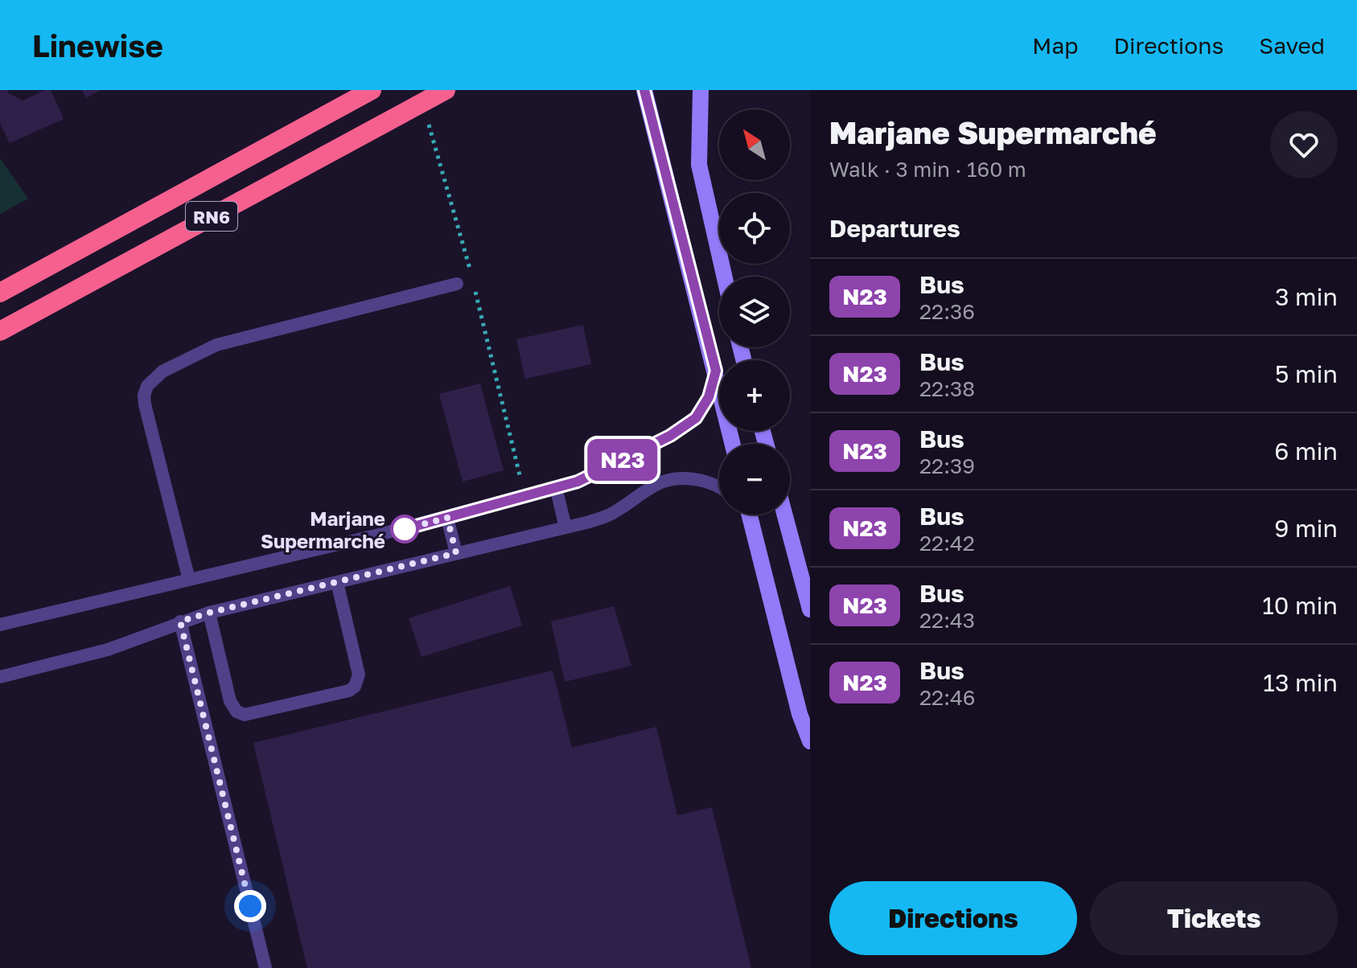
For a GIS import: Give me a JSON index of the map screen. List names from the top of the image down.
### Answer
{
  "streets": {
    "highway": ["RN6"]
  },
  "places": ["Marjane Supermarché"],
  "lines": ["bus line N23"],
  "north": "top left",
  "page": {
    "header": "Linewise",
    "nav": ["Map", "Directions", "Saved"],
    "on_map": "N23",
    "heading": [
      ["Marjane Supermarché", "Walk · 3 min · 160 m"],
      "Departures"
    ],
    "map_buttons": ["+", "−"],
    "list": [
      {
        "mark": "N23",
        "name": "Bus",
        "note": "22:36",
        "value": "3 min"
      },
      {
        "mark": "N23",
        "name": "Bus",
        "note": "22:38",
        "value": "5 min"
      },
      {
        "mark": "N23",
        "name": "Bus",
        "note": "22:39",
        "value": "6 min"
      },
      {
        "mark": "N23",
        "name": "Bus",
        "note": "22:42",
        "value": "9 min"
      },
      {
        "mark": "N23",
        "name": "Bus",
        "note": "22:43",
        "value": "10 min"
      },
      {
        "mark": "N23",
        "name": "Bus",
        "note": "22:46",
        "value": "13 min"
      }
    ],
    "buttons": ["Directions", "Tickets"]
  }
}
